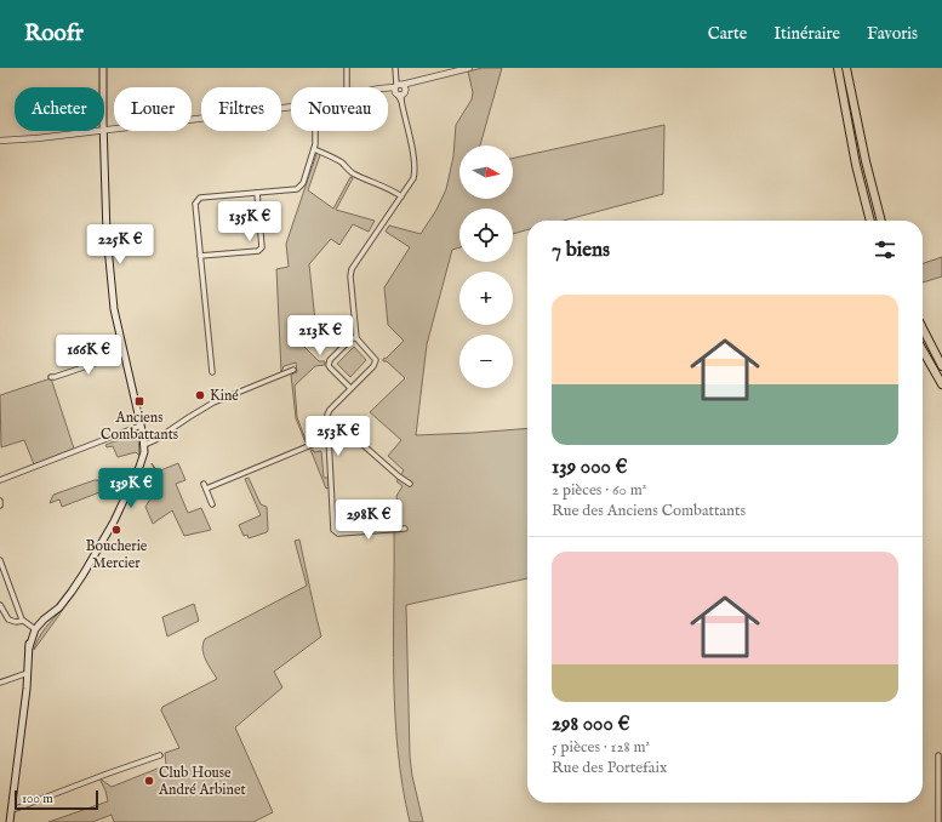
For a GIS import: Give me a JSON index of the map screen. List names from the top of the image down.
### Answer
{
  "places": {
    "other": ["Kiné", "Boucherie Mercier", "Club House André Arbinet"],
    "transit": ["Anciens Combattants"]
  },
  "scale_bar": "100 m",
  "north": "right",
  "page": {
    "header": "Roofr",
    "nav": ["Carte", "Itinéraire", "Favoris"],
    "chip": [
      "Acheter",
      "Louer",
      "Filtres",
      "Nouveau"
    ],
    "map_buttons": ["+", "−"],
    "price": [
      "135K €",
      "225K €",
      "213K €",
      "166K €",
      "253K €",
      "139K €",
      "298K €"
    ],
    "heading": "7 biens",
    "list": [
      {
        "name": "139 000 €",
        "note": "2 pièces · 60 m² · Rue des Anciens Combattants"
      },
      {
        "name": "298 000 €",
        "note": "5 pièces · 128 m² · Rue des Portefaix"
      }
    ],
    "scale": "100 m"
  }
}
